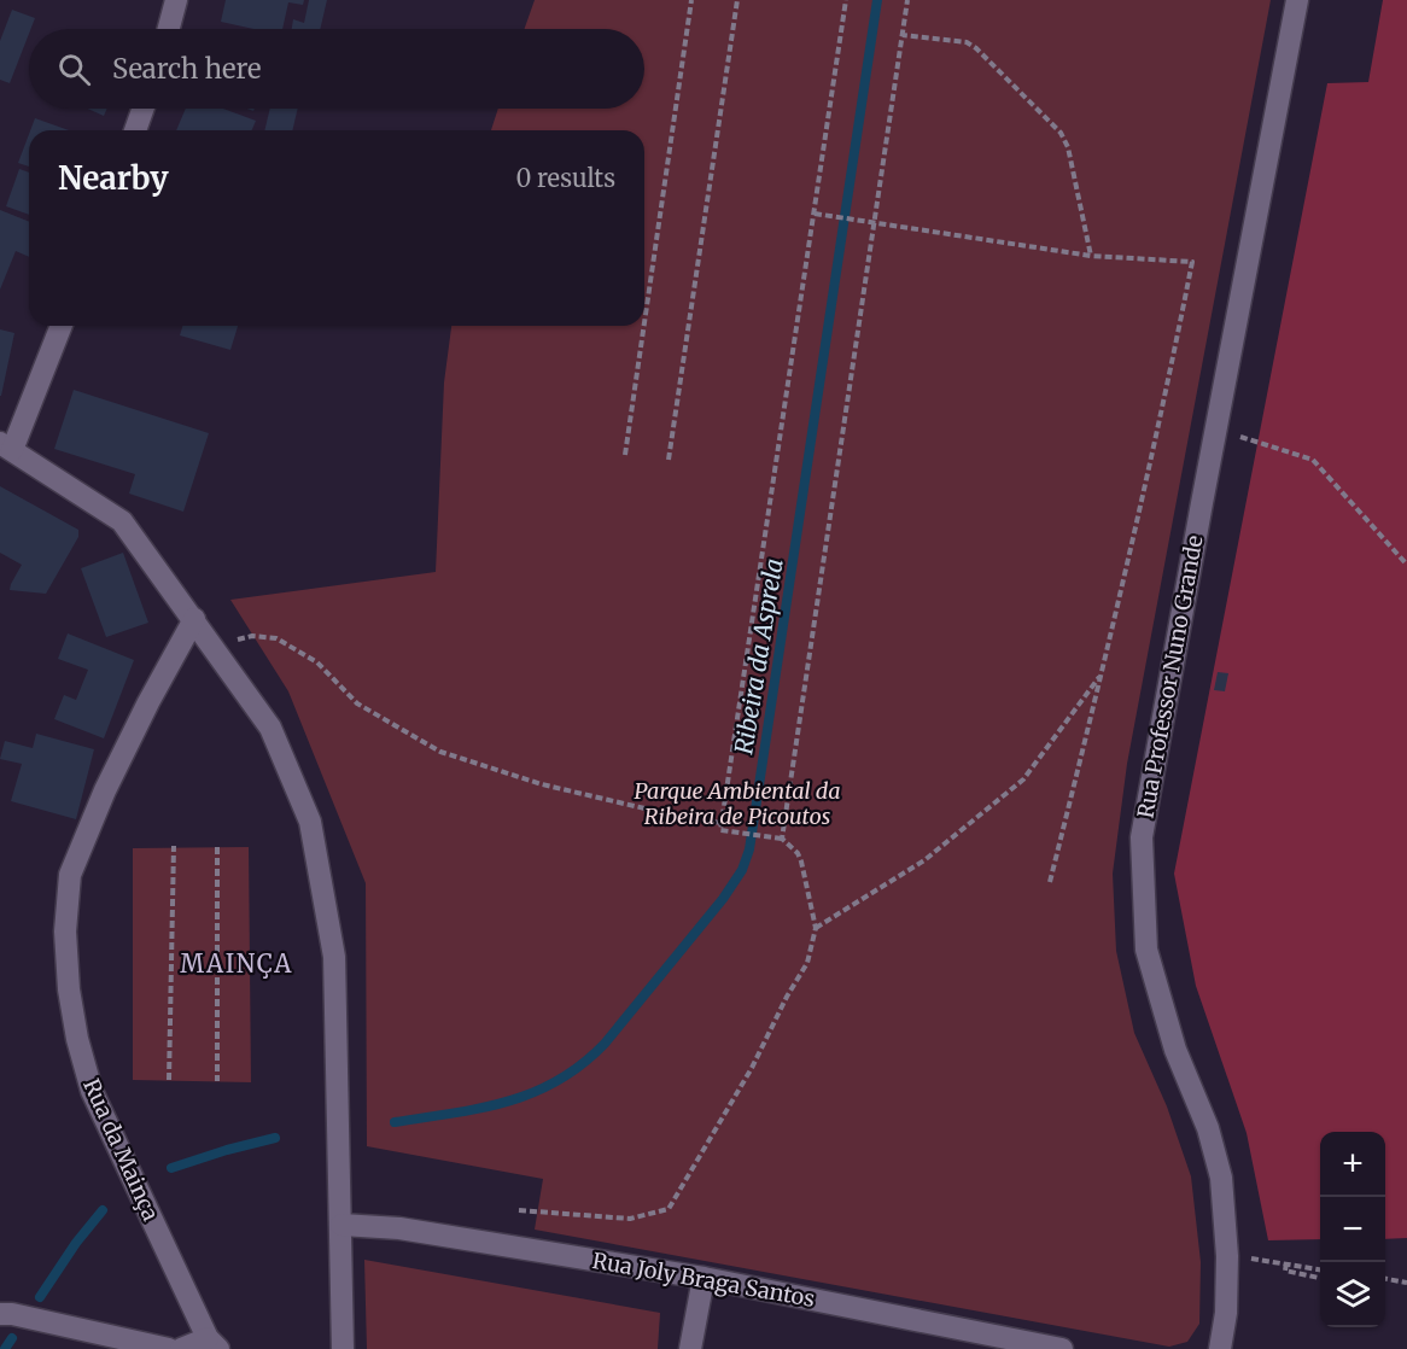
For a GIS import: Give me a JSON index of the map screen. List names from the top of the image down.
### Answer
{
  "streets": {
    "street": ["Rua Professor Nuno Grande", "Rua da Mainça", "Rua Joly Braga Santos"]
  },
  "districts": ["MAINÇA"],
  "water": ["Ribeira da Asprela"],
  "parks": ["Parque Ambiental da Ribeira de Picoutos"],
  "page": {
    "search": "Search here",
    "heading": ["Nearby", "0 results"],
    "map_buttons": ["+", "−"]
  }
}
